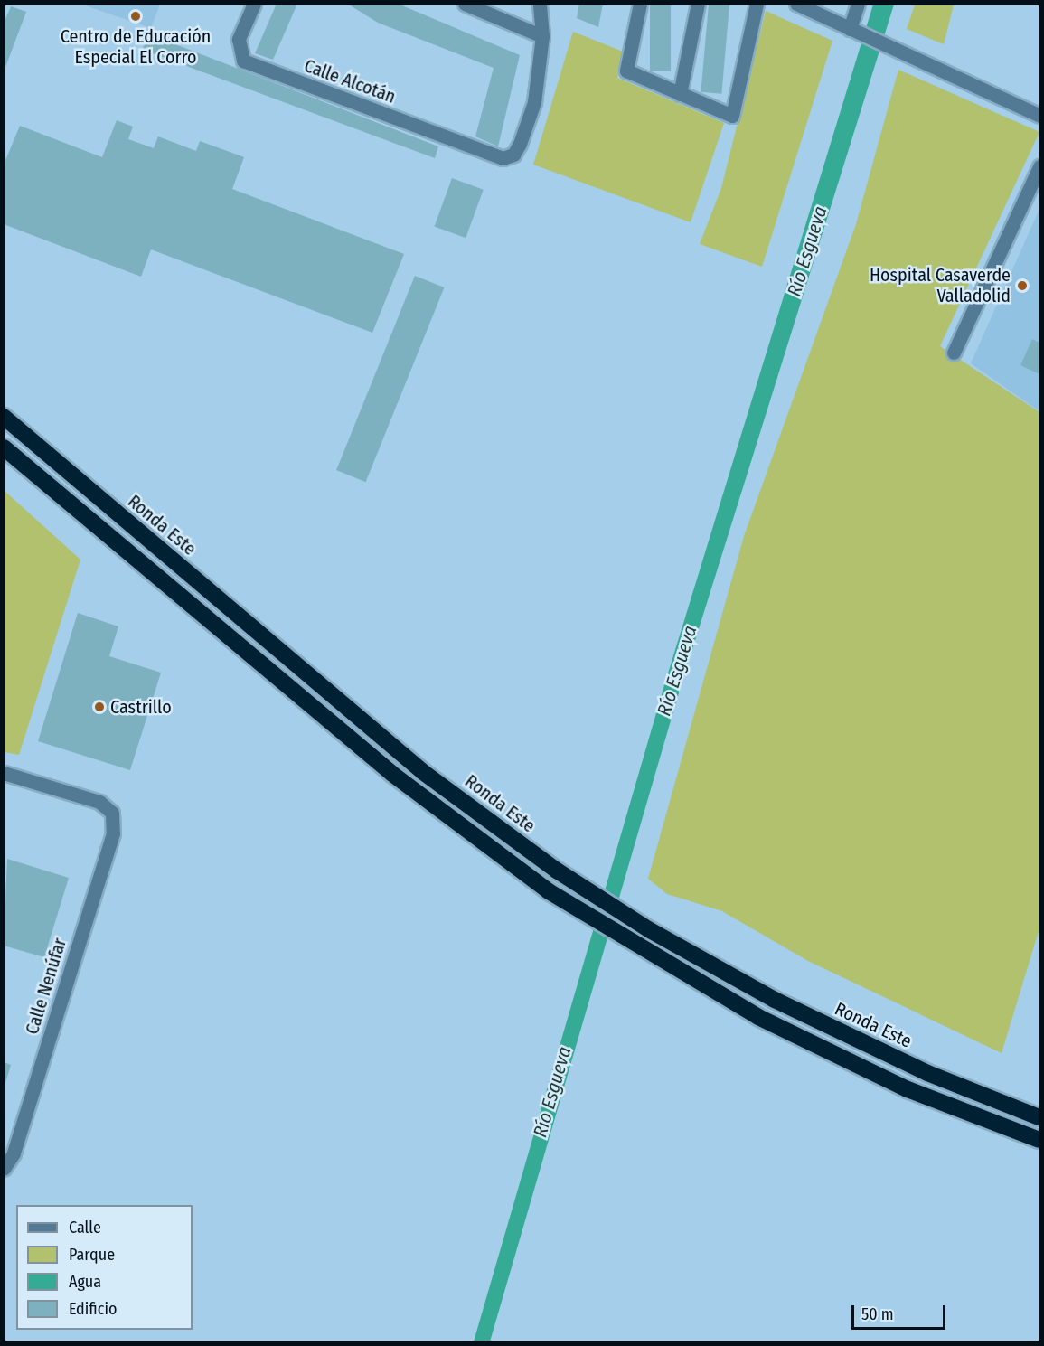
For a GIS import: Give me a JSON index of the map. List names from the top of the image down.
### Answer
{
  "streets": {
    "highway": ["Ronda Este"],
    "street": ["Calle Alcotán", "Calle Nenúfar"]
  },
  "water": ["Río Esgueva"],
  "places": ["Centro de Educación Especial El Corro", "Hospital Casaverde Valladolid", "Castrillo"],
  "legend": [
    "Calle",
    "Parque",
    "Agua",
    "Edificio"
  ],
  "scale_bar": "50 m"
}
